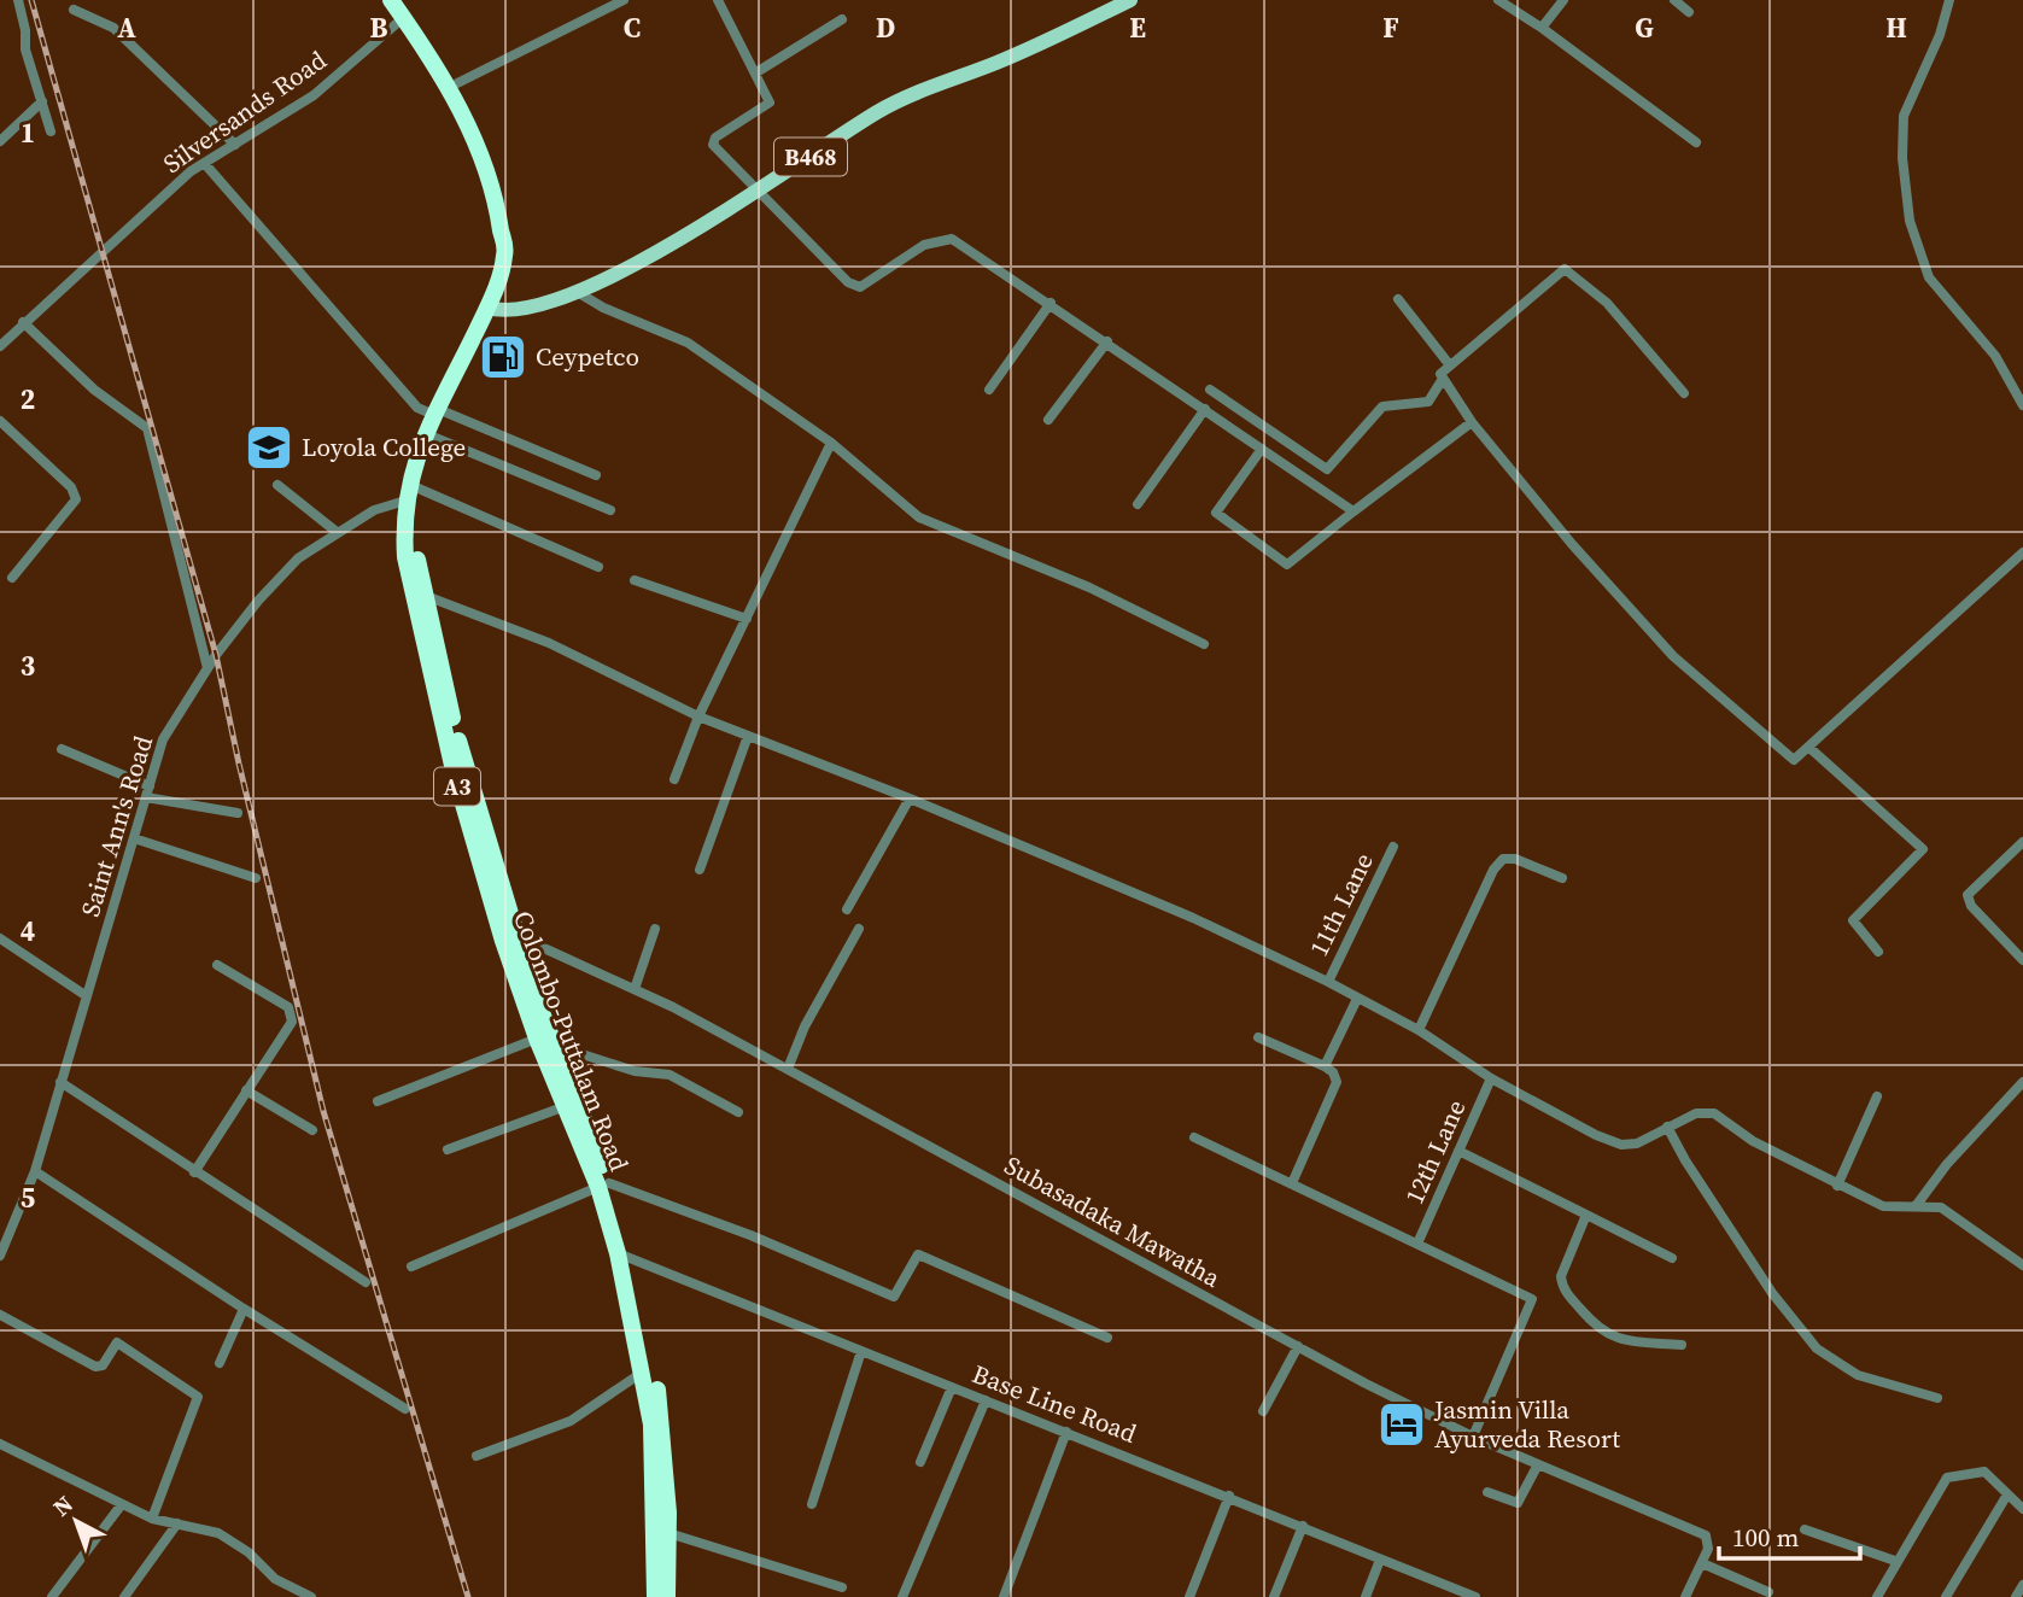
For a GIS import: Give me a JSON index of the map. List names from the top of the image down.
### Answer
{
  "streets": {
    "highway": ["A3", "Colombo-Puttalam Road"],
    "main road": ["B468"],
    "street": [
      "Silversands Road",
      "Saint Ann's Road",
      "11th Lane",
      "12th Lane",
      "Subasadaka Mawatha",
      "Base Line Road"
    ]
  },
  "crossings": [
    ["Silversands Road", "Colombo-Puttalam Road"],
    ["B468", "Colombo-Puttalam Road"],
    ["Saint Ann's Road", "Colombo-Puttalam Road"],
    ["Colombo-Puttalam Road", "Subasadaka Mawatha"],
    ["Colombo-Puttalam Road", "Base Line Road"]
  ],
  "places": {
    "fuel station": ["Ceypetco"],
    "school or university": ["Loyola College"],
    "hotel": ["Jasmin Villa Ayurveda Resort"]
  },
  "scale_bar": "100 m",
  "north": "top left",
  "grid": {
    "columns": [
      "A",
      "B",
      "C",
      "D",
      "E",
      "F",
      "G",
      "H"
    ],
    "rows": [
      "1",
      "2",
      "3",
      "4",
      "5"
    ]
  }
}
